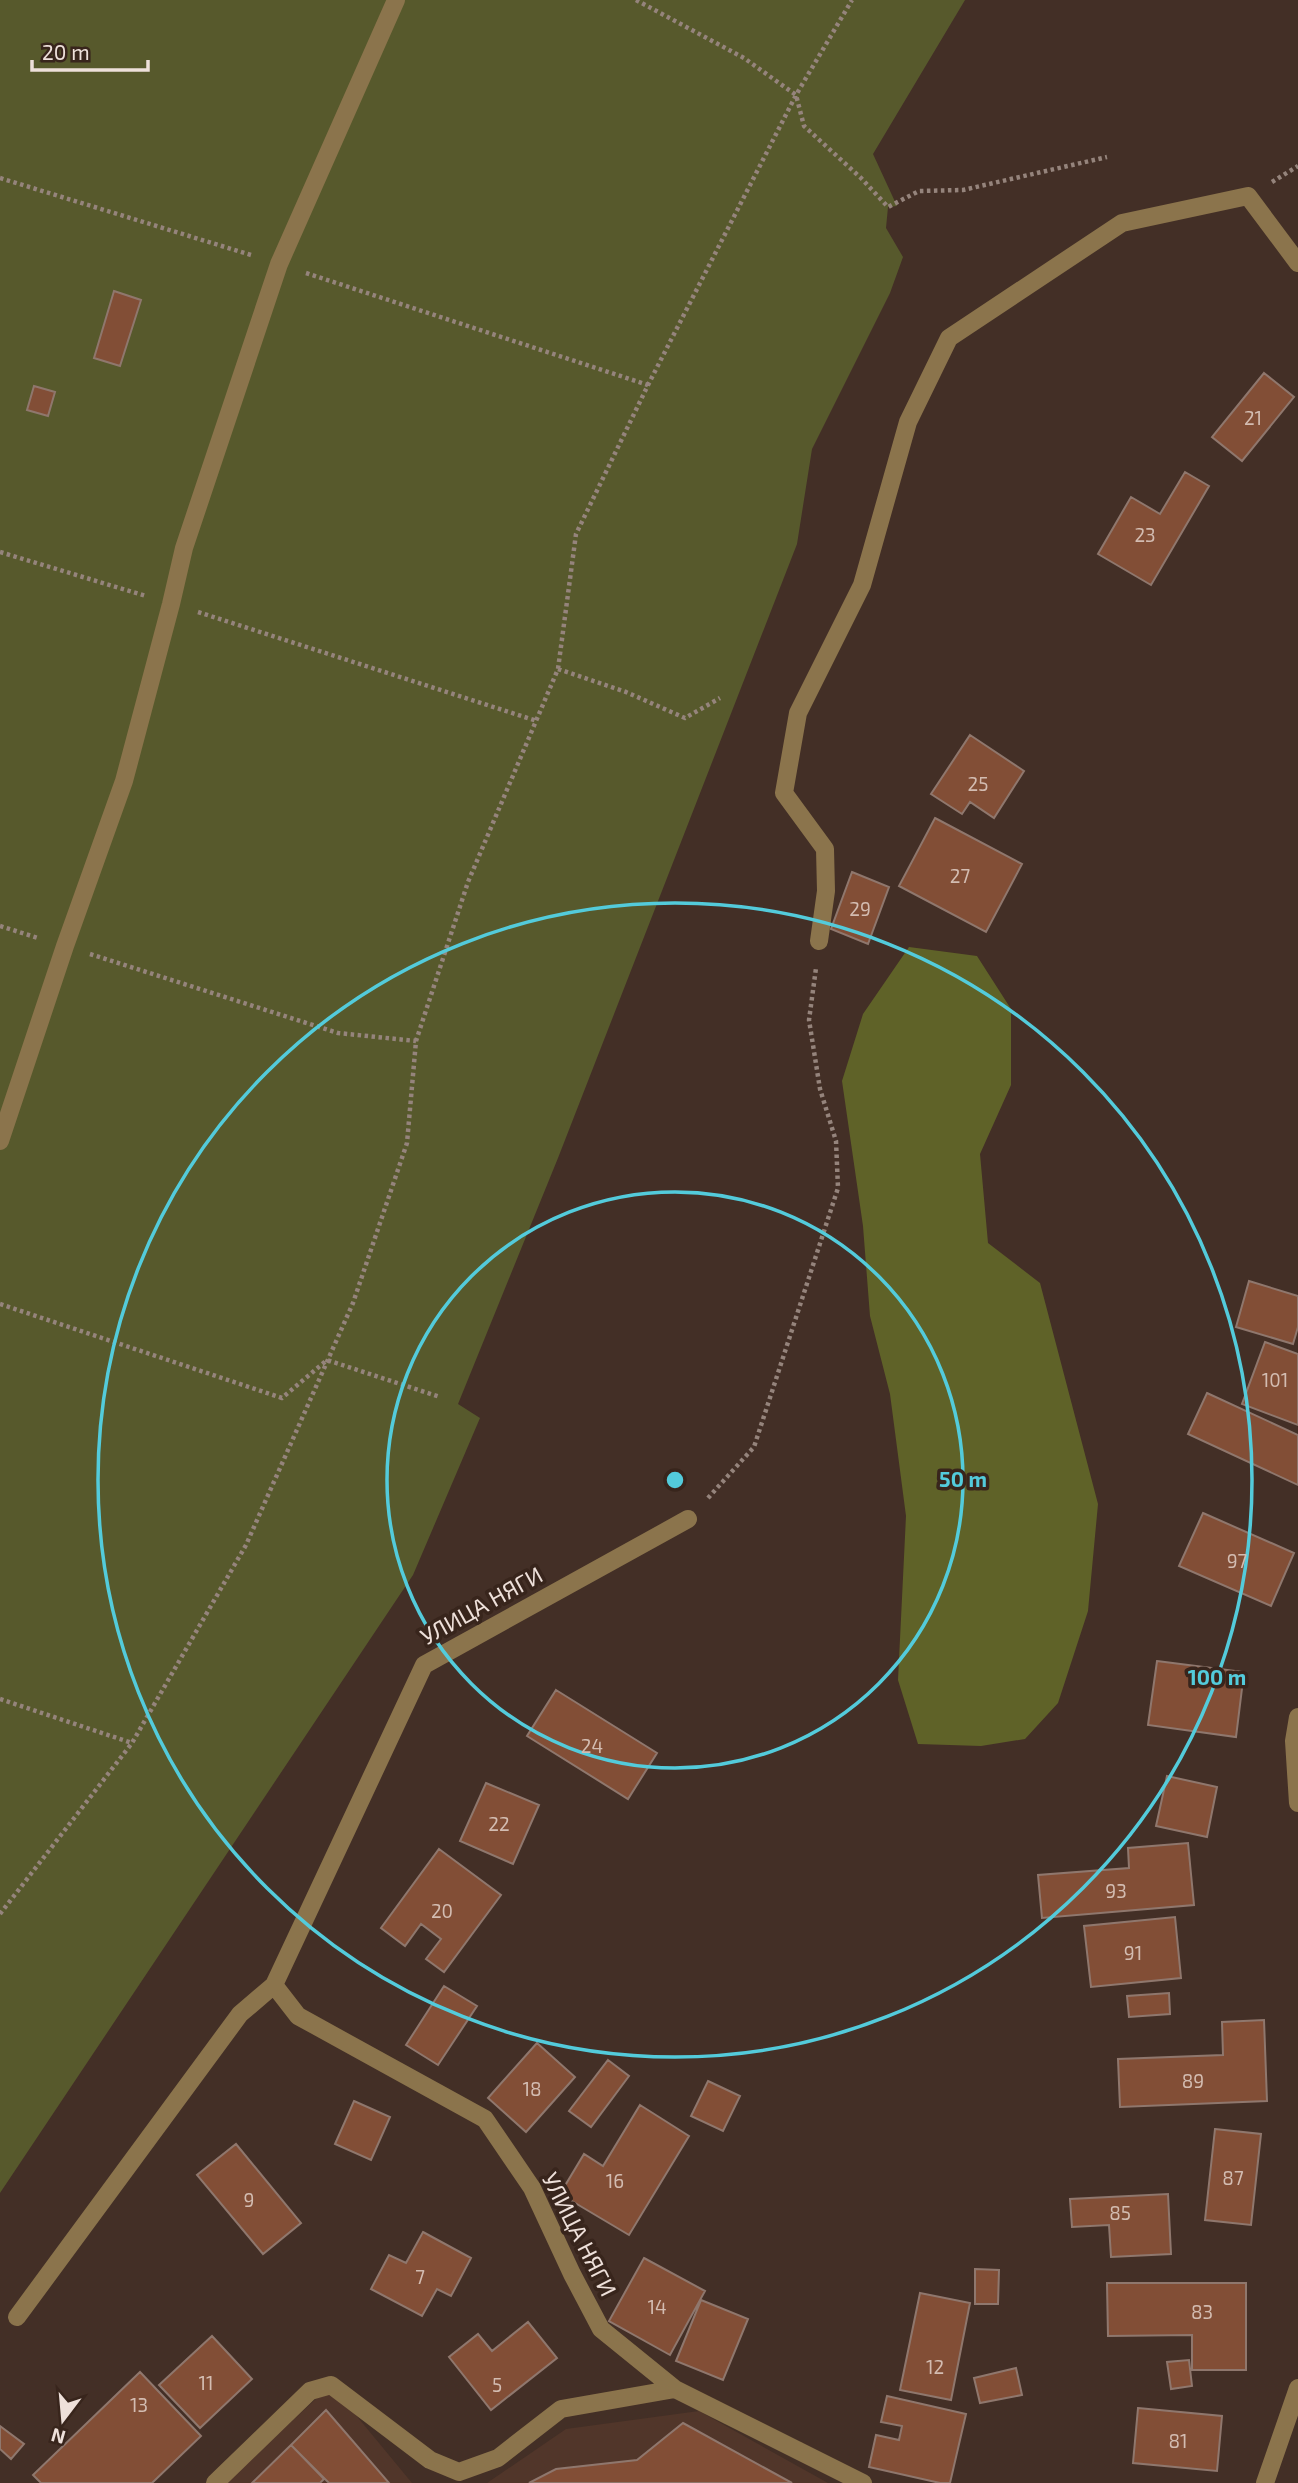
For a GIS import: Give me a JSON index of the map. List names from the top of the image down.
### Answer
{
  "streets": {
    "street": ["УЛИЦА НЯГИ"]
  },
  "house_numbers": [
    "21",
    "23",
    "25",
    "27",
    "29",
    "101",
    "97",
    "24",
    "22",
    "93",
    "20",
    "91",
    "89",
    "18",
    "87",
    "16",
    "9",
    "85",
    "7",
    "14",
    "83",
    "12",
    "11",
    "5",
    "13",
    "81"
  ],
  "scale_bar": "20 m",
  "north": "bottom",
  "rings": ["50 m", "100 m"]
}
